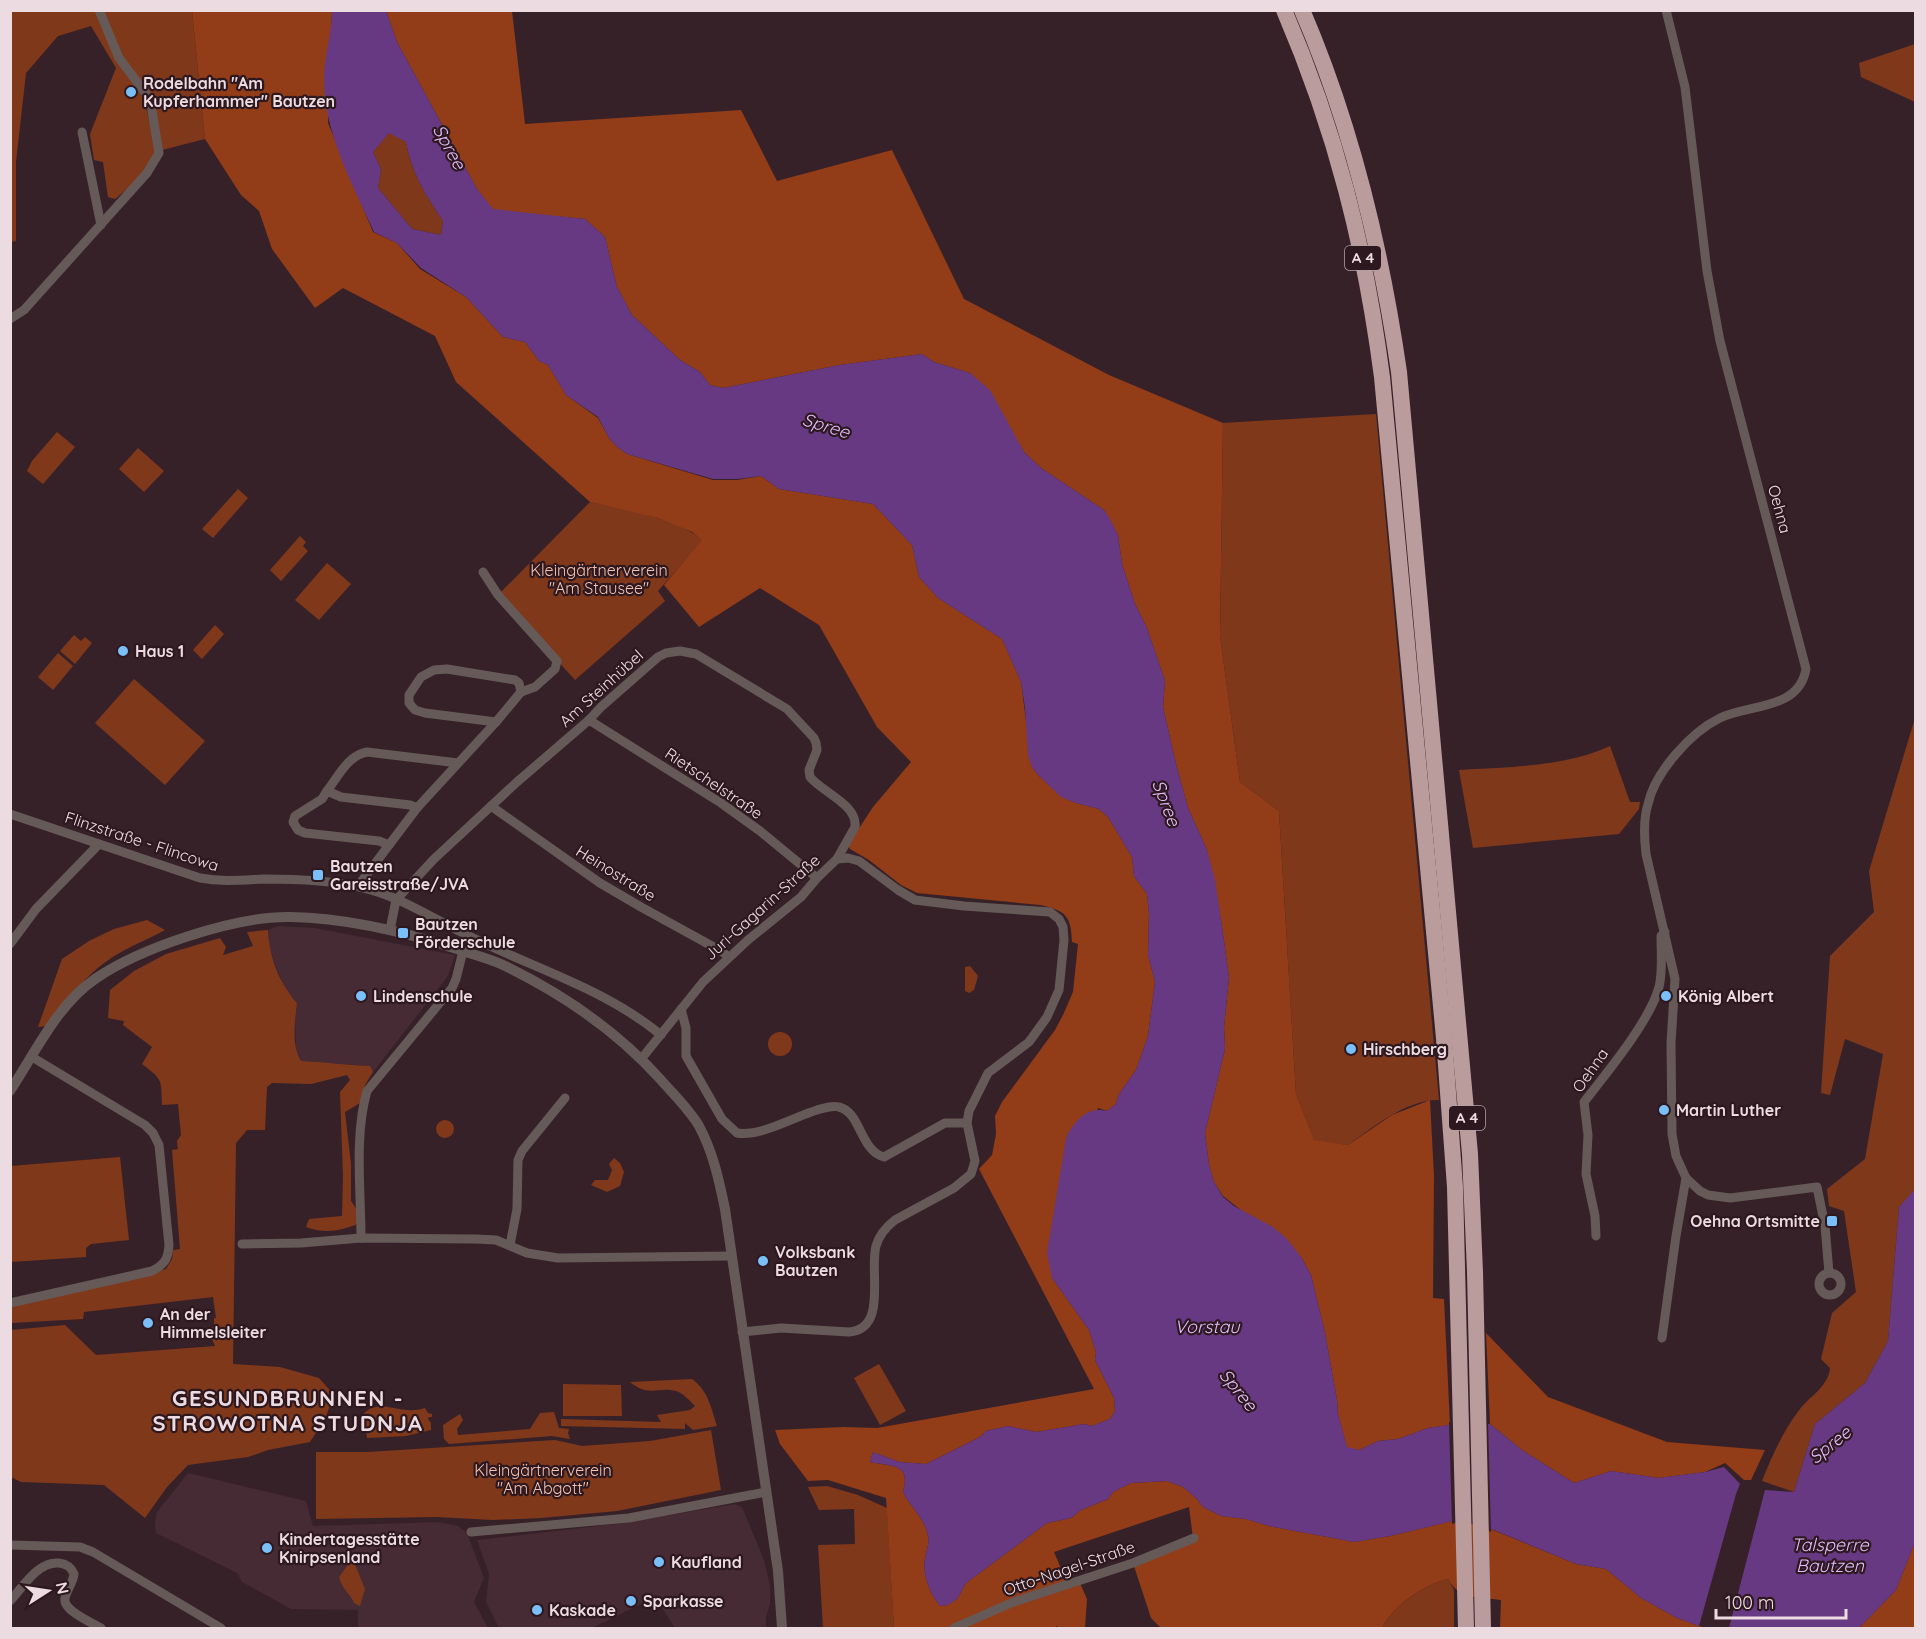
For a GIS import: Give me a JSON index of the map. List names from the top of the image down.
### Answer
{
  "streets": {
    "highway": ["A 4"],
    "street": [
      "Oehna",
      "Am Steinhübel",
      "Rietschelstraße",
      "Flinzstraße - Flincowa",
      "Heinostraße",
      "Juri-Gagarin-Straße",
      "Otto-Nagel-Straße"
    ]
  },
  "crossings": [
    ["Am Steinhübel", "Rietschelstraße"],
    ["Am Steinhübel", "Flinzstraße - Flincowa"],
    ["Am Steinhübel", "Heinostraße"],
    ["Am Steinhübel", "Juri-Gagarin-Straße"],
    ["Rietschelstraße", "Juri-Gagarin-Straße"],
    ["Flinzstraße - Flincowa", "Juri-Gagarin-Straße"],
    ["Heinostraße", "Juri-Gagarin-Straße"]
  ],
  "districts": ["GESUNDBRUNNEN - STROWOTNA STUDNJA"],
  "water": ["Spree", "Vorstau", "Talsperre Bautzen"],
  "parks": ["Kleingärtnerverein \"Am Stausee\"", "Kleingärtnerverein \"Am Abgott\""],
  "places": {
    "other": [
      "Rodelbahn \"Am Kupferhammer\" Bautzen",
      "Haus 1",
      "Lindenschule",
      "König Albert",
      "Hirschberg",
      "Martin Luther",
      "Volksbank Bautzen",
      "An der Himmelsleiter",
      "Kindertagesstätte Knirpsenland",
      "Kaufland",
      "Sparkasse",
      "Kaskade"
    ],
    "transit": ["Bautzen Gareisstraße/JVA", "Bautzen Förderschule", "Oehna Ortsmitte"]
  },
  "scale_bar": "100 m",
  "north": "right"
}
